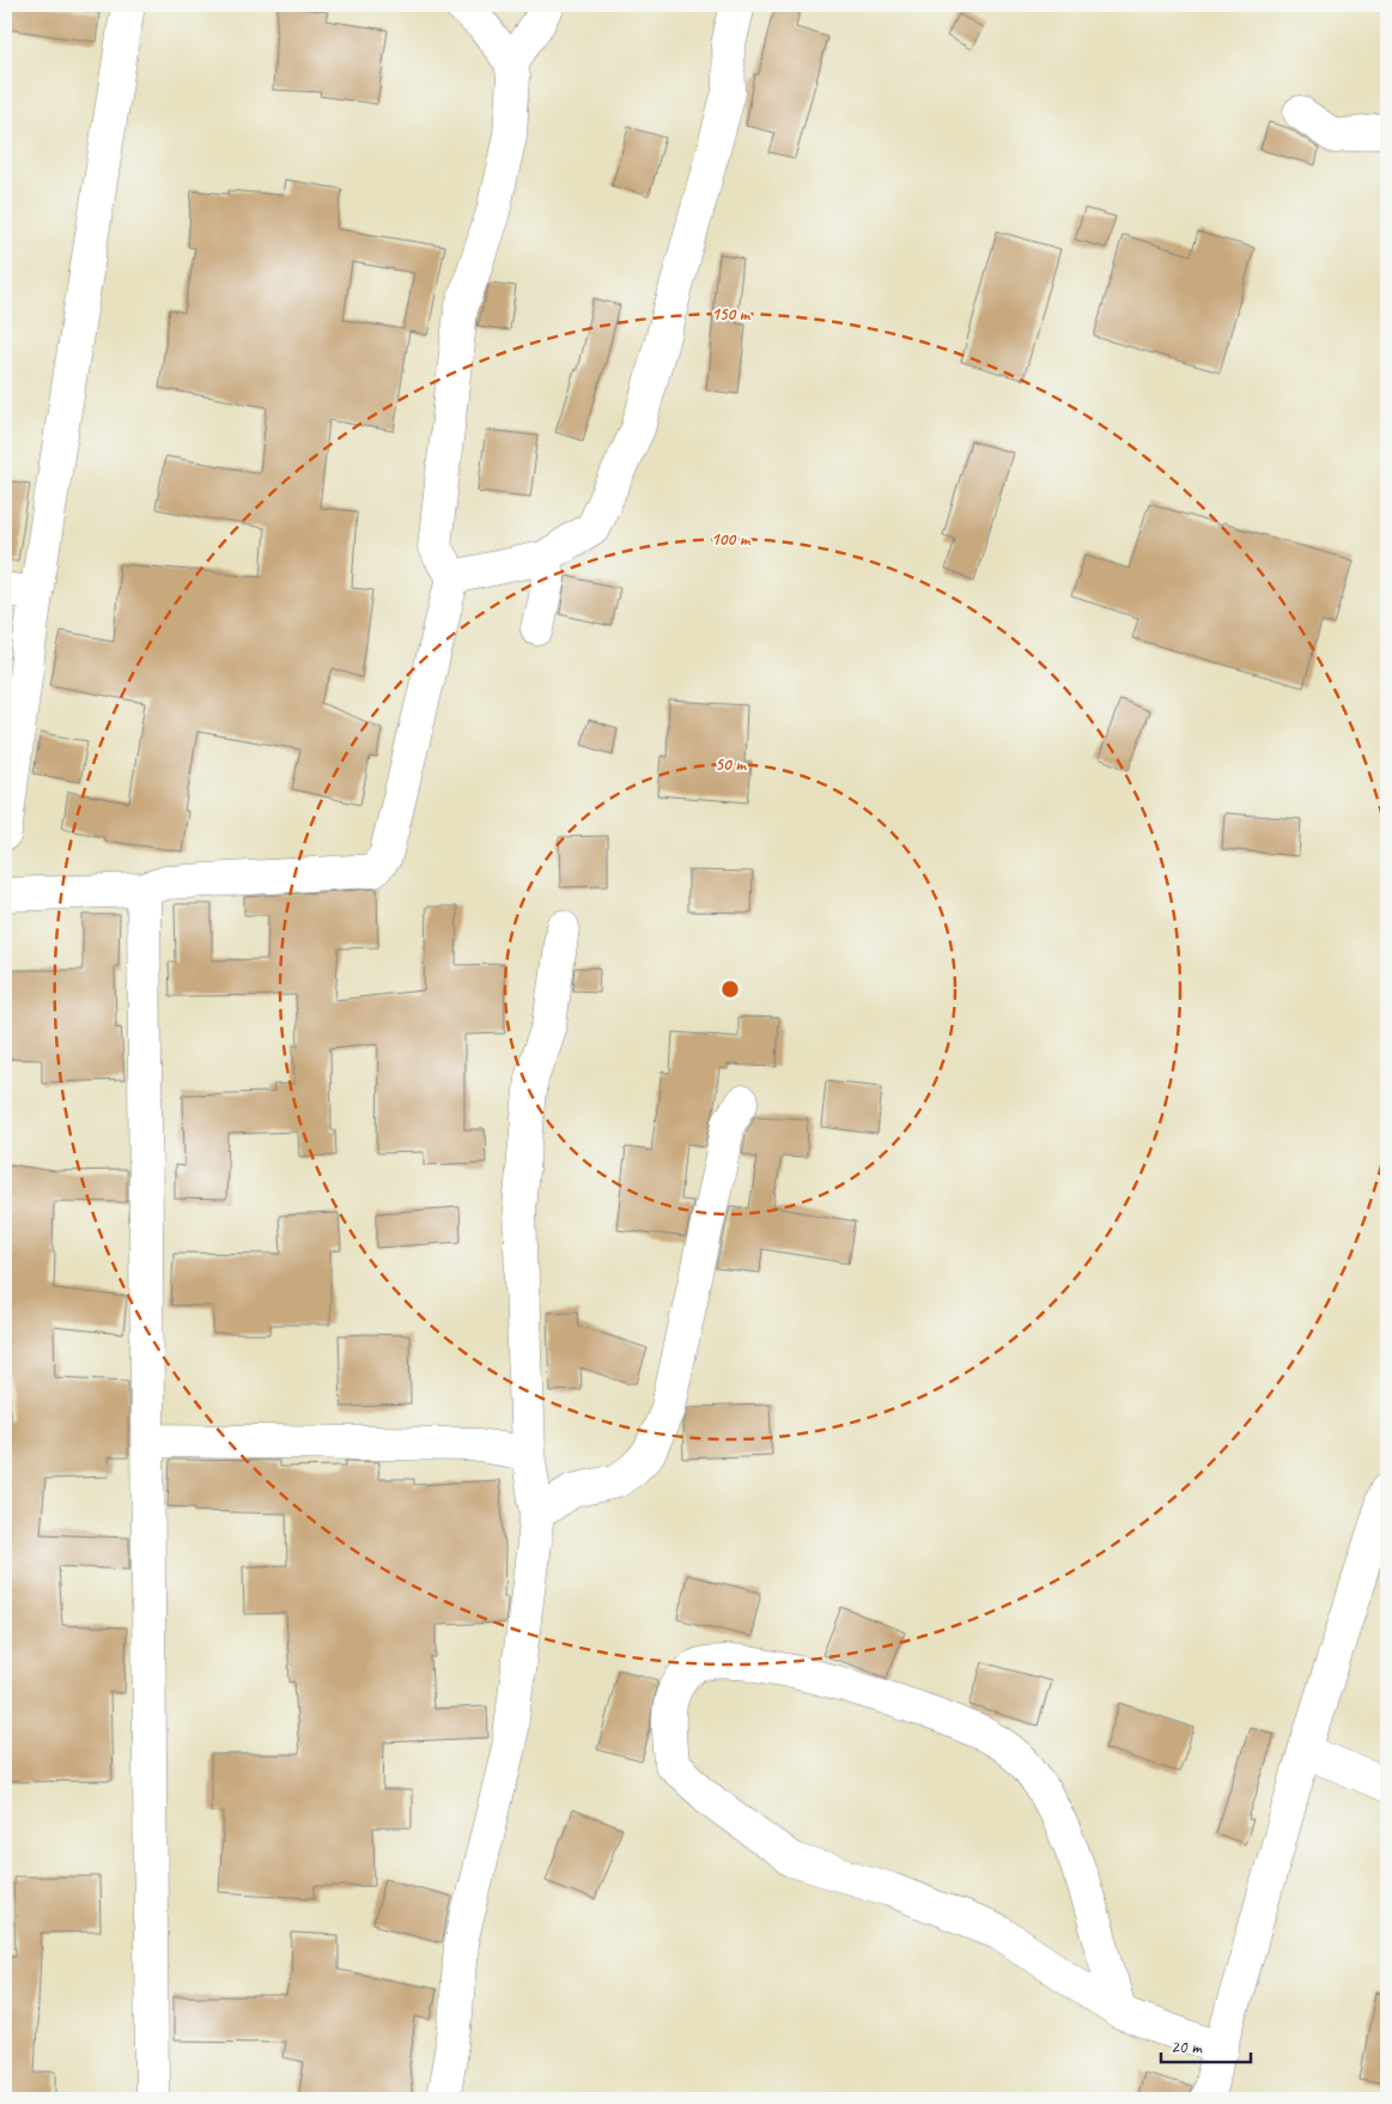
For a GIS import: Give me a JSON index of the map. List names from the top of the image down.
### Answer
{
  "scale_bar": "20 m",
  "rings": ["150 m", "100 m", "50 m"]
}
